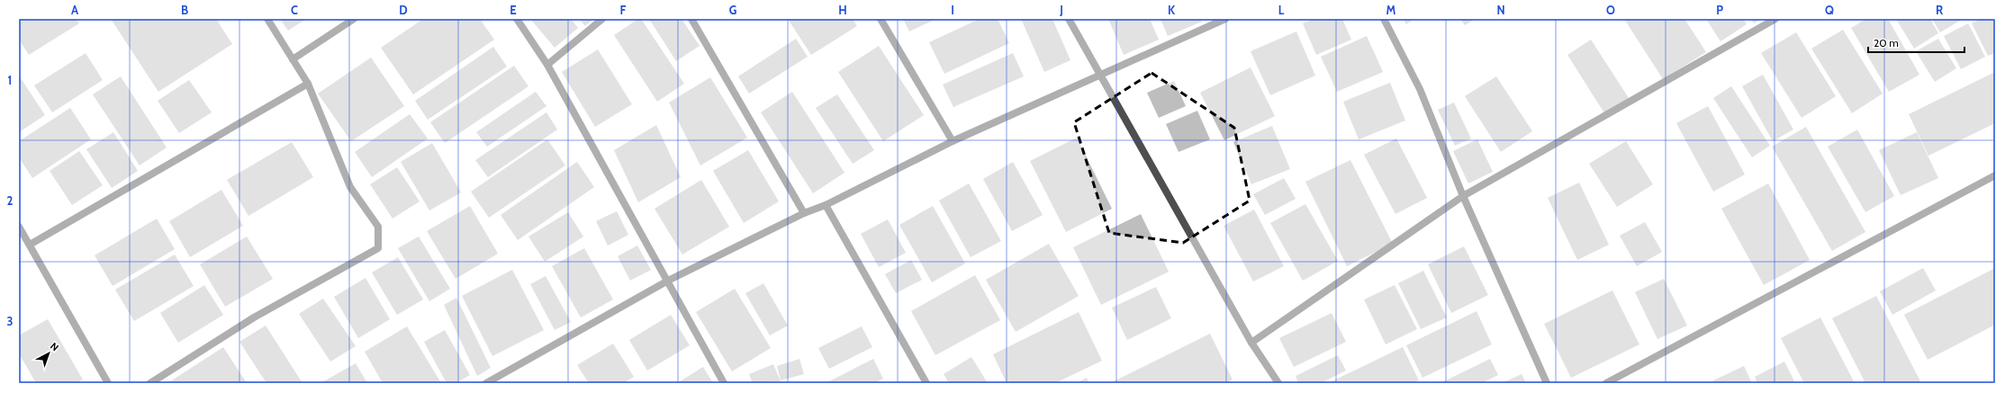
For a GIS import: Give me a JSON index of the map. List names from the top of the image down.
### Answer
{
  "scale_bar": "20 m",
  "north": "top right",
  "grid": {
    "columns": [
      "A",
      "B",
      "C",
      "D",
      "E",
      "F",
      "G",
      "H",
      "I",
      "J",
      "K",
      "L",
      "M",
      "N",
      "O",
      "P",
      "Q",
      "R"
    ],
    "rows": ["1", "2", "3"]
  }
}
